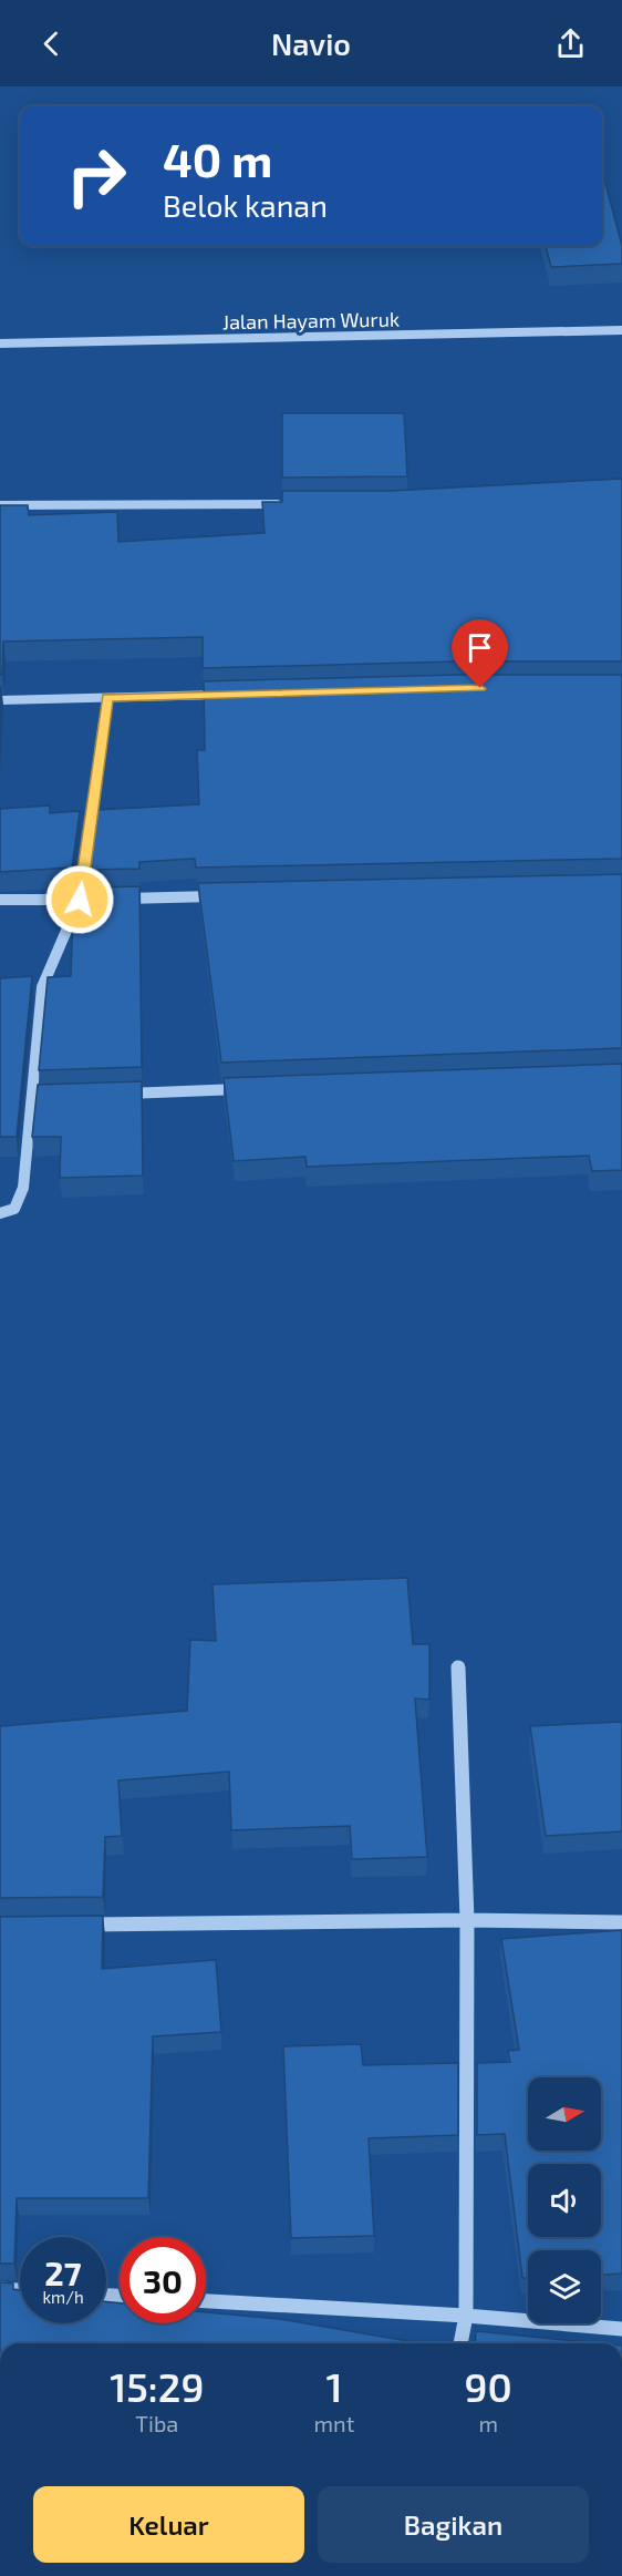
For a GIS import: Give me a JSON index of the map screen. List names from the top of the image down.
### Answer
{
  "streets": {
    "street": ["Jalan Hayam Wuruk"]
  },
  "north": "right",
  "page": {
    "header": "Navio",
    "turn": ["40 m", "Belok kanan"],
    "speed": "27 km/h",
    "limit": "30",
    "eta": [
      "15:29",
      "Tiba",
      "1",
      "mnt",
      "90",
      "m"
    ],
    "buttons": ["Keluar", "Bagikan"]
  }
}
